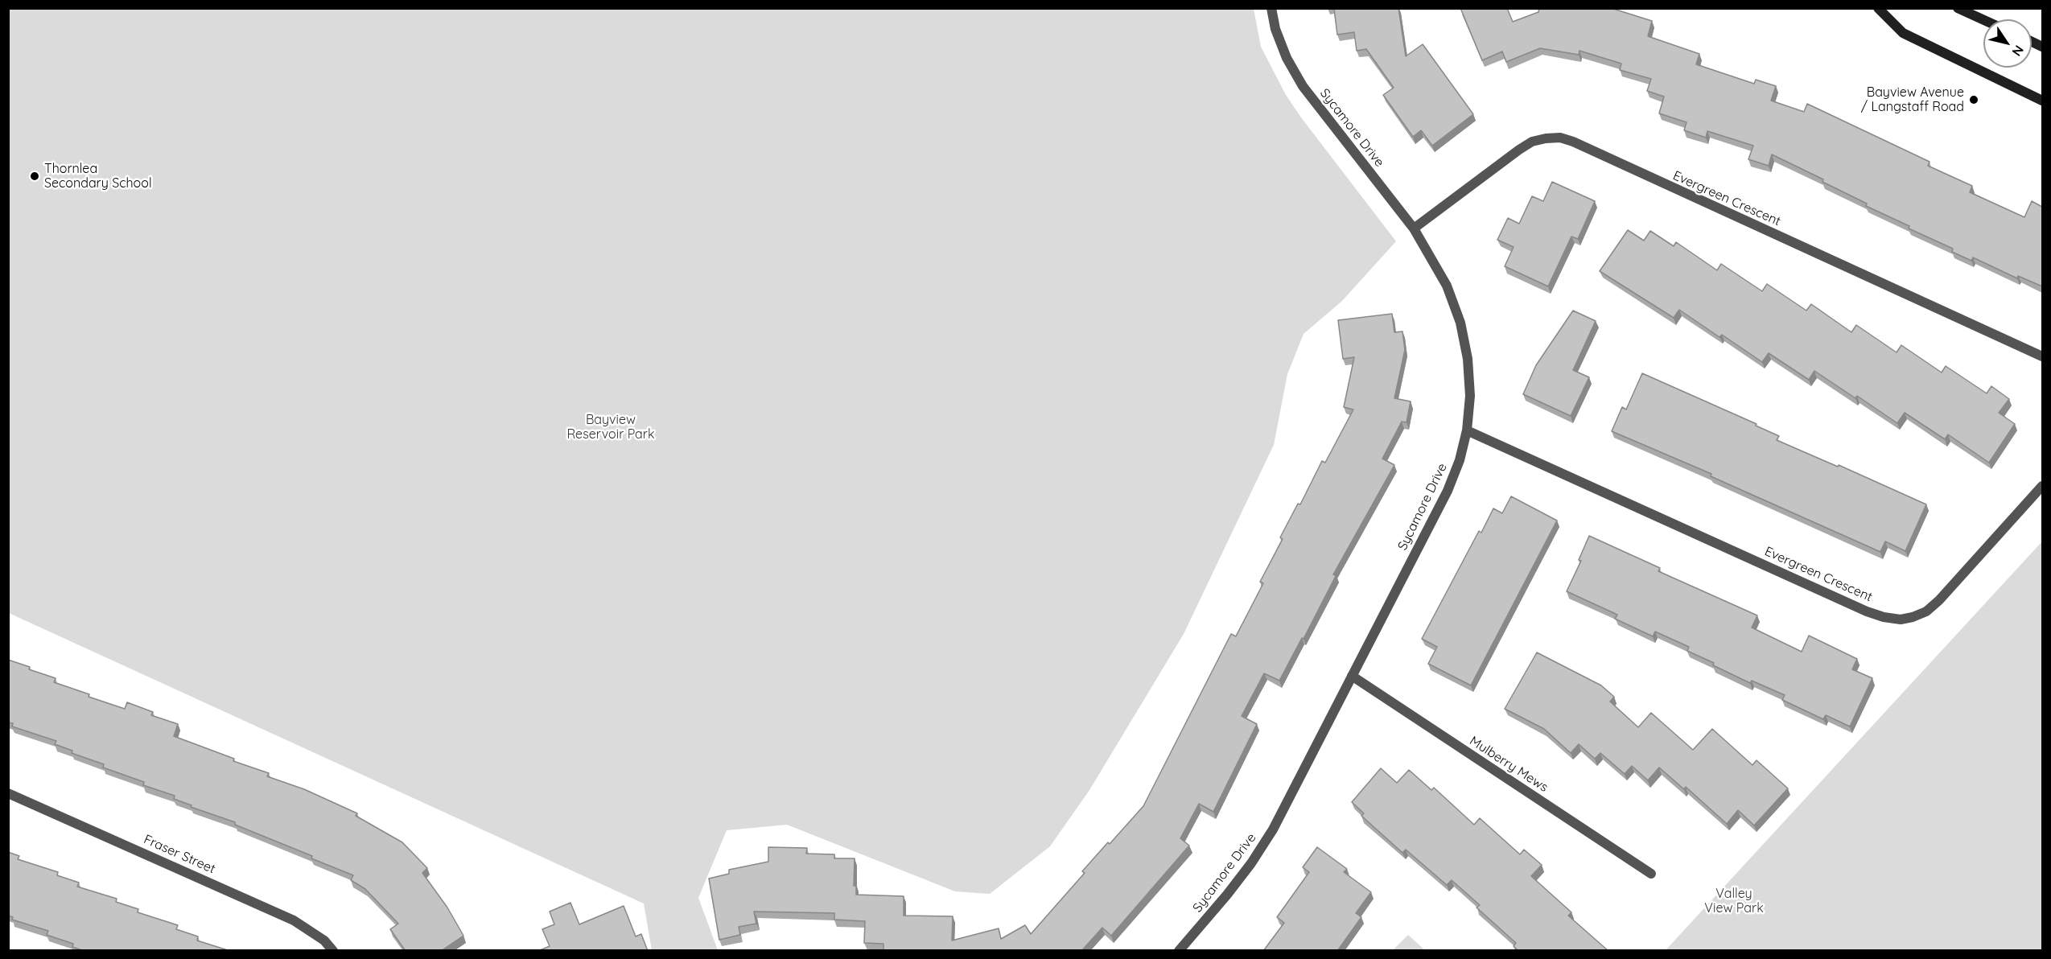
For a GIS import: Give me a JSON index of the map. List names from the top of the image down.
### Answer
{
  "streets": {
    "street": [
      "Sycamore Drive",
      "Evergreen Crescent",
      "Mulberry Mews",
      "Fraser Street"
    ]
  },
  "crossings": [
    ["Sycamore Drive", "Evergreen Crescent"],
    ["Sycamore Drive", "Mulberry Mews"]
  ],
  "parks": ["Bayview Reservoir Park", "Valley View Park"],
  "places": ["Bayview Avenue / Langstaff Road", "Thornlea Secondary School"],
  "north": "bottom right"
}
